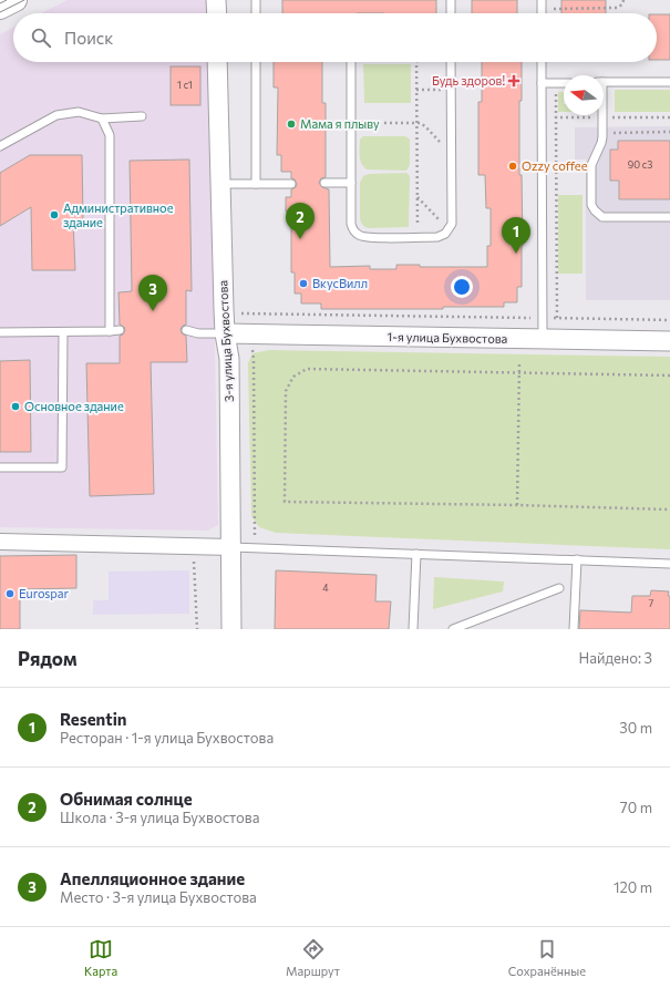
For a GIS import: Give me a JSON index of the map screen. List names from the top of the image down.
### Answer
{
  "streets": {
    "street": ["1-я улица Бухвостова", "3-я улица Бухвостова"]
  },
  "crossings": [
    ["1-я улица Бухвостова", "3-я улица Бухвостова"]
  ],
  "places": {
    "health": ["Будь здоров!"],
    "other": [
      "Мама я плыву",
      "Ozzy coffee",
      "Административное здание",
      "ВкусВилл",
      "Основное здание",
      "Eurospar"
    ]
  },
  "house_numbers": [
    "1 с1",
    "90 с3",
    "4",
    "7"
  ],
  "north": "left",
  "page": {
    "search": "Поиск",
    "pins": ["2", "1", "3"],
    "heading": ["Рядом", "Найдено: 3"],
    "list": [
      {
        "mark": "1",
        "name": "Resentin",
        "note": "Ресторан · 1-я улица Бухвостова",
        "value": "30 m"
      },
      {
        "mark": "2",
        "name": "Обнимая солнце",
        "note": "Школа · 3-я улица Бухвостова",
        "value": "70 m"
      },
      {
        "mark": "3",
        "name": "Апелляционное здание",
        "note": "Место · 3-я улица Бухвостова",
        "value": "120 m"
      }
    ],
    "nav": ["Карта", "Маршрут", "Сохранённые"]
  }
}
